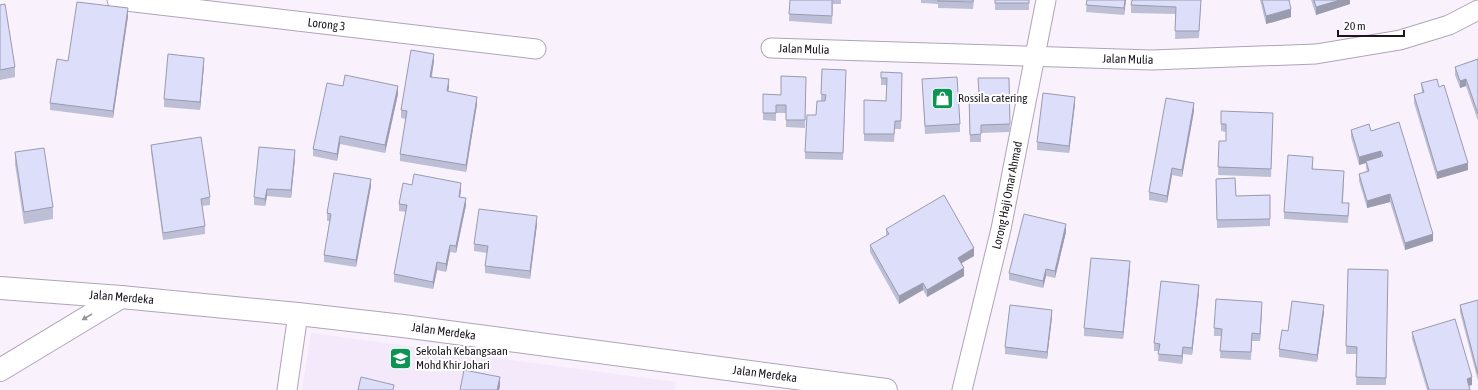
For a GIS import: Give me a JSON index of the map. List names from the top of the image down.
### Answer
{
  "streets": {
    "street": [
      "Lorong 3",
      "Jalan Mulia",
      "Lorong Haji Omar Ahmad",
      "Jalan Merdeka"
    ]
  },
  "crossings": [
    ["Jalan Mulia", "Lorong Haji Omar Ahmad"]
  ],
  "places": {
    "shop": ["Rossila catering"],
    "school or university": ["Sekolah Kebangsaan Mohd Khir Johari"]
  },
  "scale_bar": "20 m"
}
